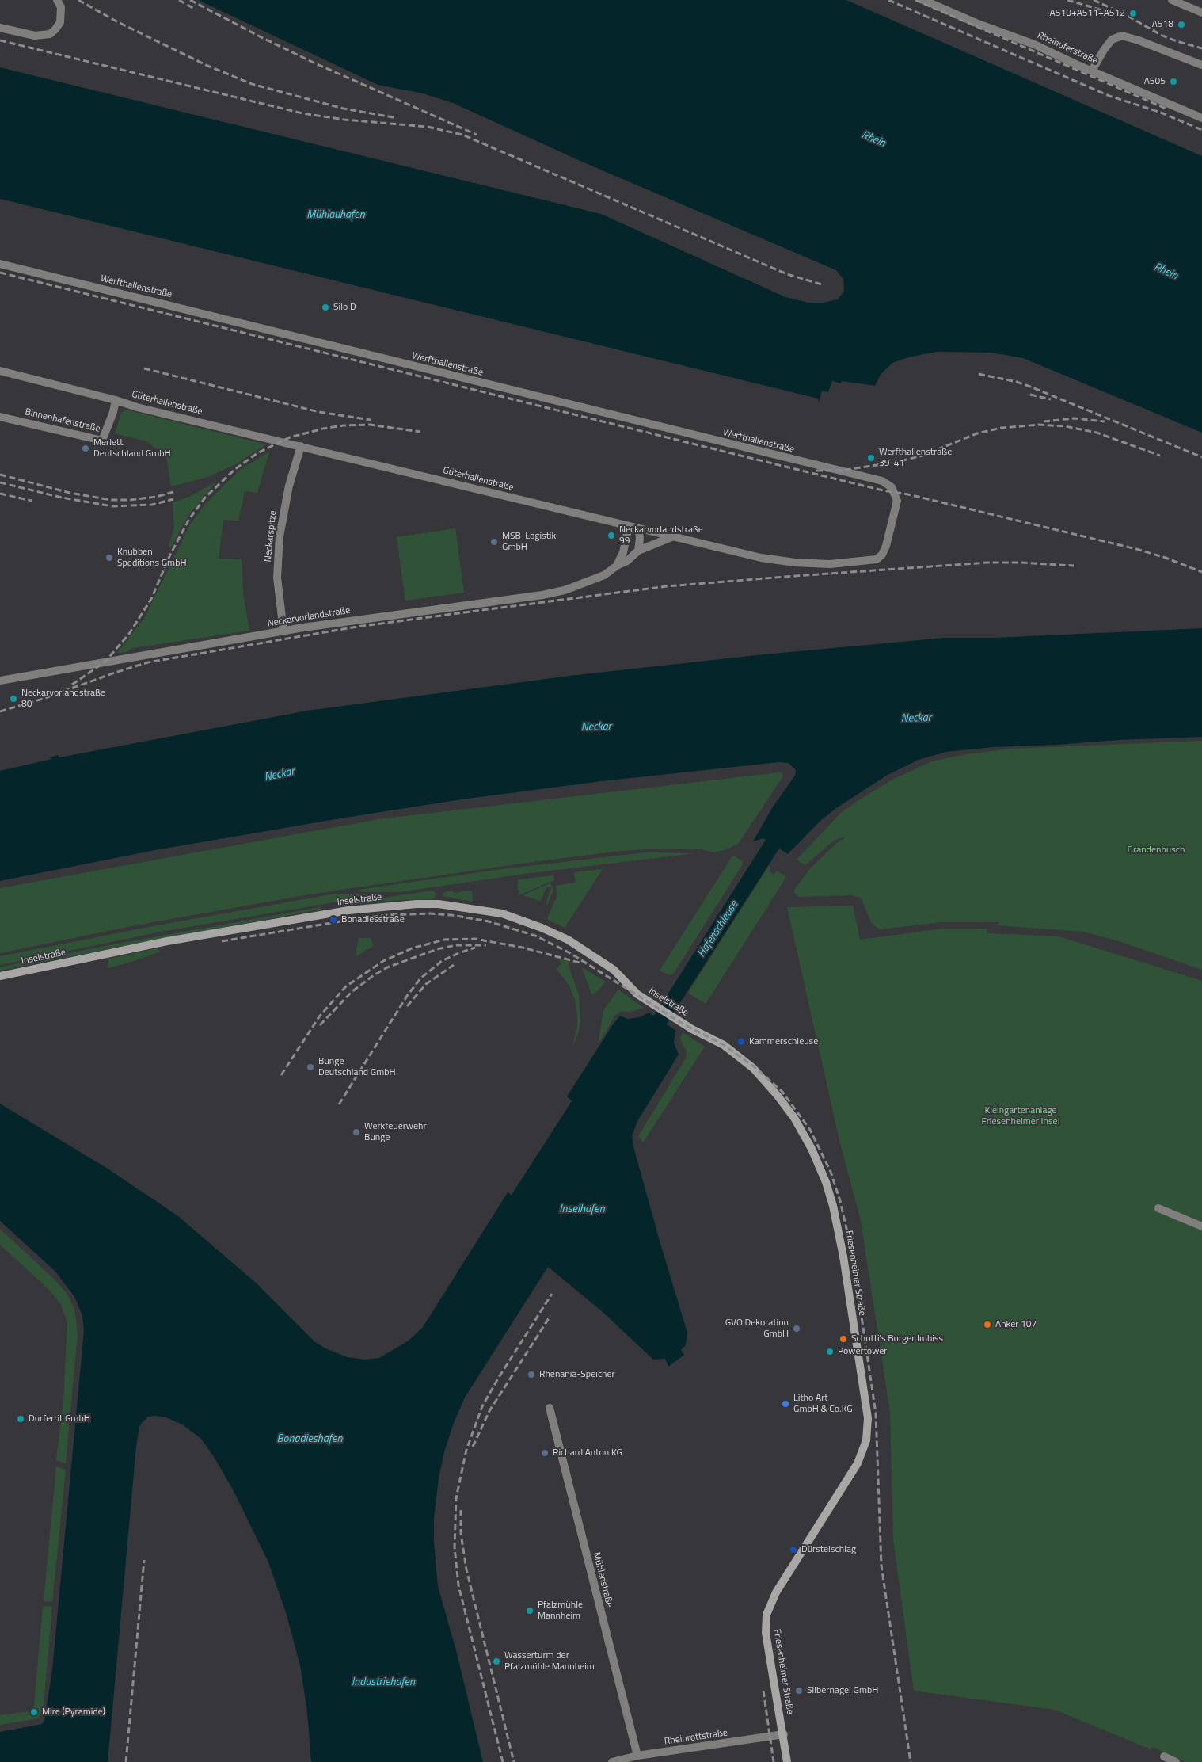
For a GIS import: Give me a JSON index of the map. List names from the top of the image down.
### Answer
{
  "streets": {
    "street": [
      "Rheinuferstraße",
      "Werfthallenstraße",
      "Güterhallenstraße",
      "Binnenhafenstraße",
      "Neckarspitze",
      "Neckarvorlandstraße",
      "Inselstraße",
      "Friesenheimer Straße",
      "Mühlenstraße",
      "Rheinrottstraße"
    ]
  },
  "crossings": [
    ["Werfthallenstraße", "Güterhallenstraße"],
    ["Güterhallenstraße", "Binnenhafenstraße"],
    ["Güterhallenstraße", "Neckarspitze"],
    ["Güterhallenstraße", "Neckarvorlandstraße"],
    ["Neckarspitze", "Neckarvorlandstraße"],
    ["Inselstraße", "Friesenheimer Straße"],
    ["Friesenheimer Straße", "Rheinrottstraße"],
    ["Mühlenstraße", "Rheinrottstraße"]
  ],
  "water": [
    "Rhein",
    "Mühlauhafen",
    "Neckar",
    "Hafenschleuse",
    "Inselhafen",
    "Bonadieshafen",
    "Industriehafen"
  ],
  "parks": ["Brandenbusch", "Kleingartenanlage Friesenheimer Insel"],
  "places": [
    "A510+A511+A512",
    "A518",
    "A505",
    "Silo D",
    "Merlett Deutschland GmbH",
    "Werfthallenstraße 39-41",
    "Neckarvorlandstraße 99",
    "MSB-Logistik GmbH",
    "Knubben Speditions GmbH",
    "Neckarvorlandstraße 80",
    "Bonadiesstraße",
    "Kammerschleuse",
    "Bunge Deutschland GmbH",
    "Werkfeuerwehr Bunge",
    "Anker 107",
    "GVO Dekoration GmbH",
    "Schotti's Burger Imbiss",
    "Powertower",
    "Rhenania-Speicher",
    "Litho Art GmbH & Co.KG",
    "Durferrit GmbH",
    "Richard Anton KG",
    "Dürstelschlag",
    "Pfalzmühle Mannheim",
    "Wasserturm der Pfalzmühle Mannheim",
    "Silbernagel GmbH",
    "Mire (Pyramide)"
  ]
}
